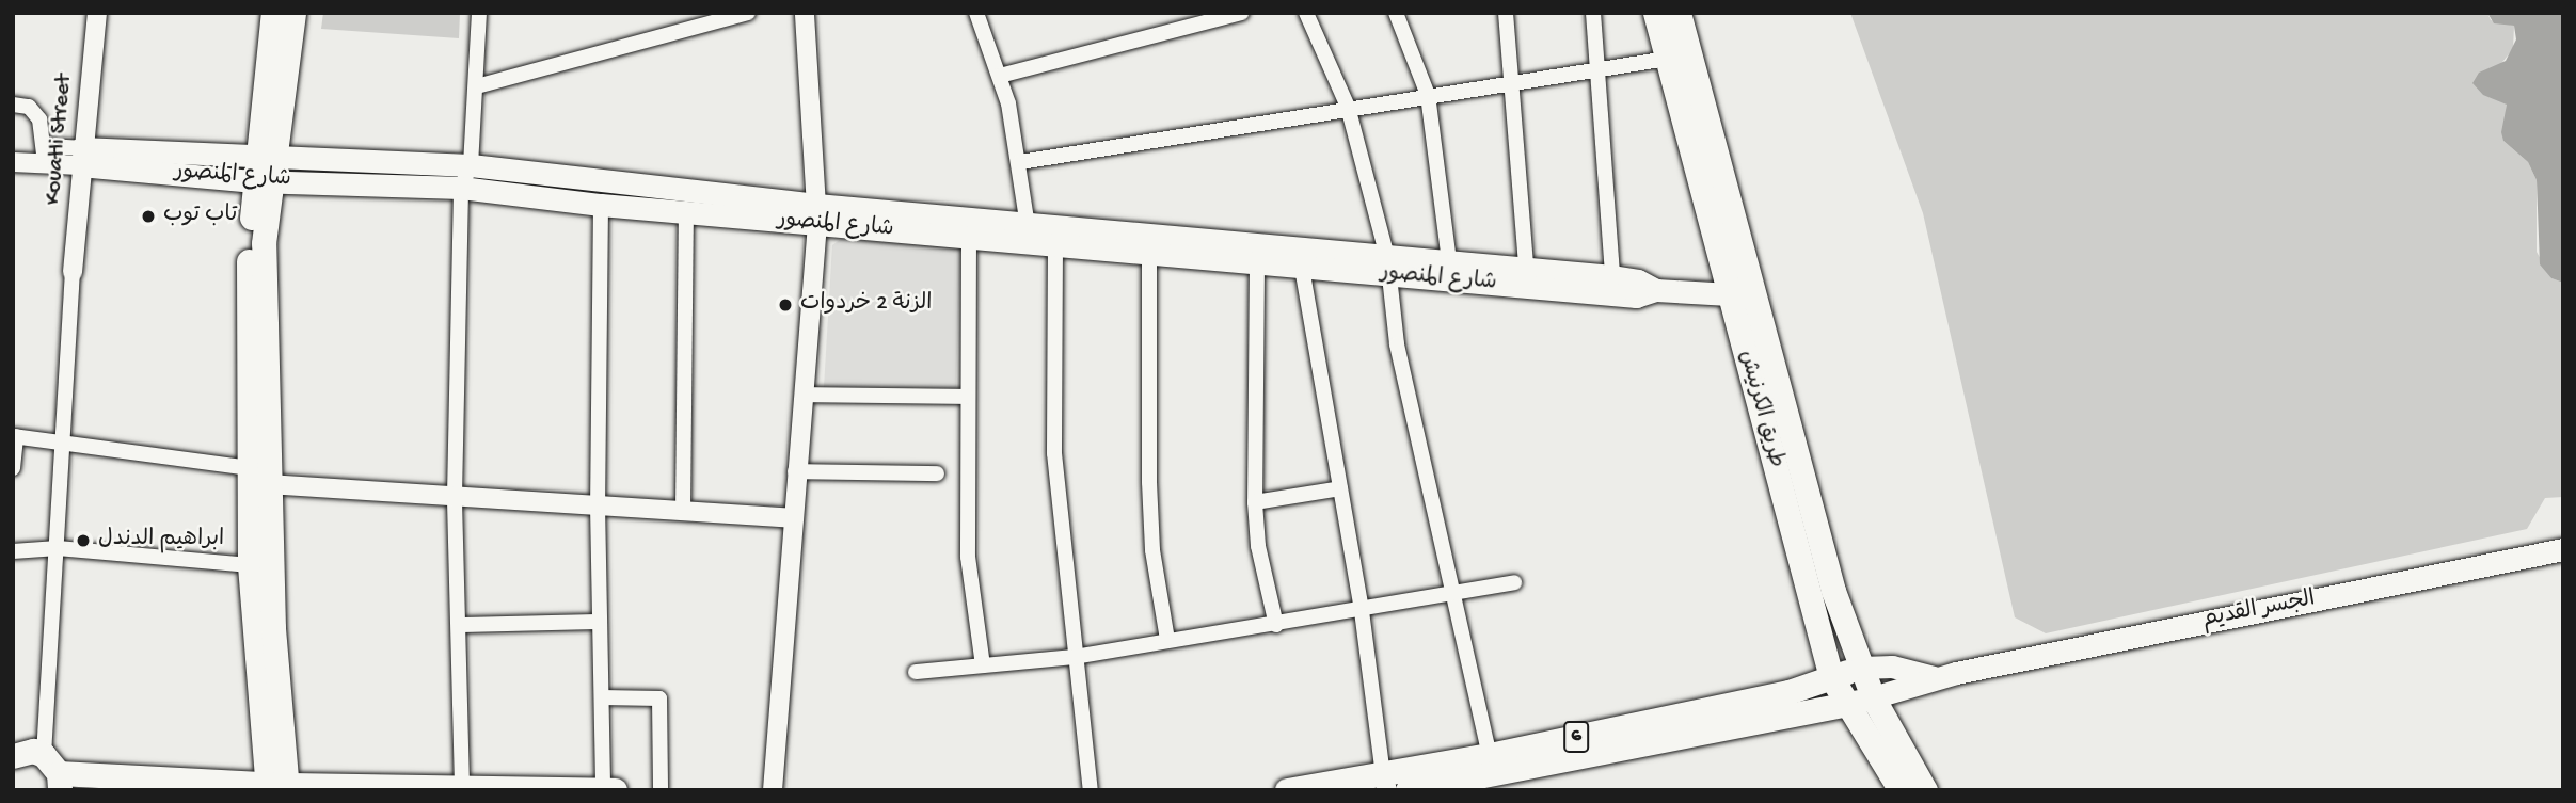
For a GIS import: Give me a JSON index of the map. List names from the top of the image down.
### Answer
{
  "streets": {
    "main road": [
      "شارع المنصور",
      "طريق الكرنيش",
      "الجسر القديم",
      "6"
    ],
    "street": ["Kouatli Street"]
  },
  "crossings": [
    ["Kouatli Street", "شارع المنصور"],
    ["شارع المنصور", "طريق الكرنيش"],
    ["طريق الكرنيش", "الجسر القديم"],
    ["طريق الكرنيش", "6"],
    ["الجسر القديم", "6"]
  ],
  "places": ["تاب توب", "الزنة 2 خردوات", "ابراهيم الدندل"]
}
